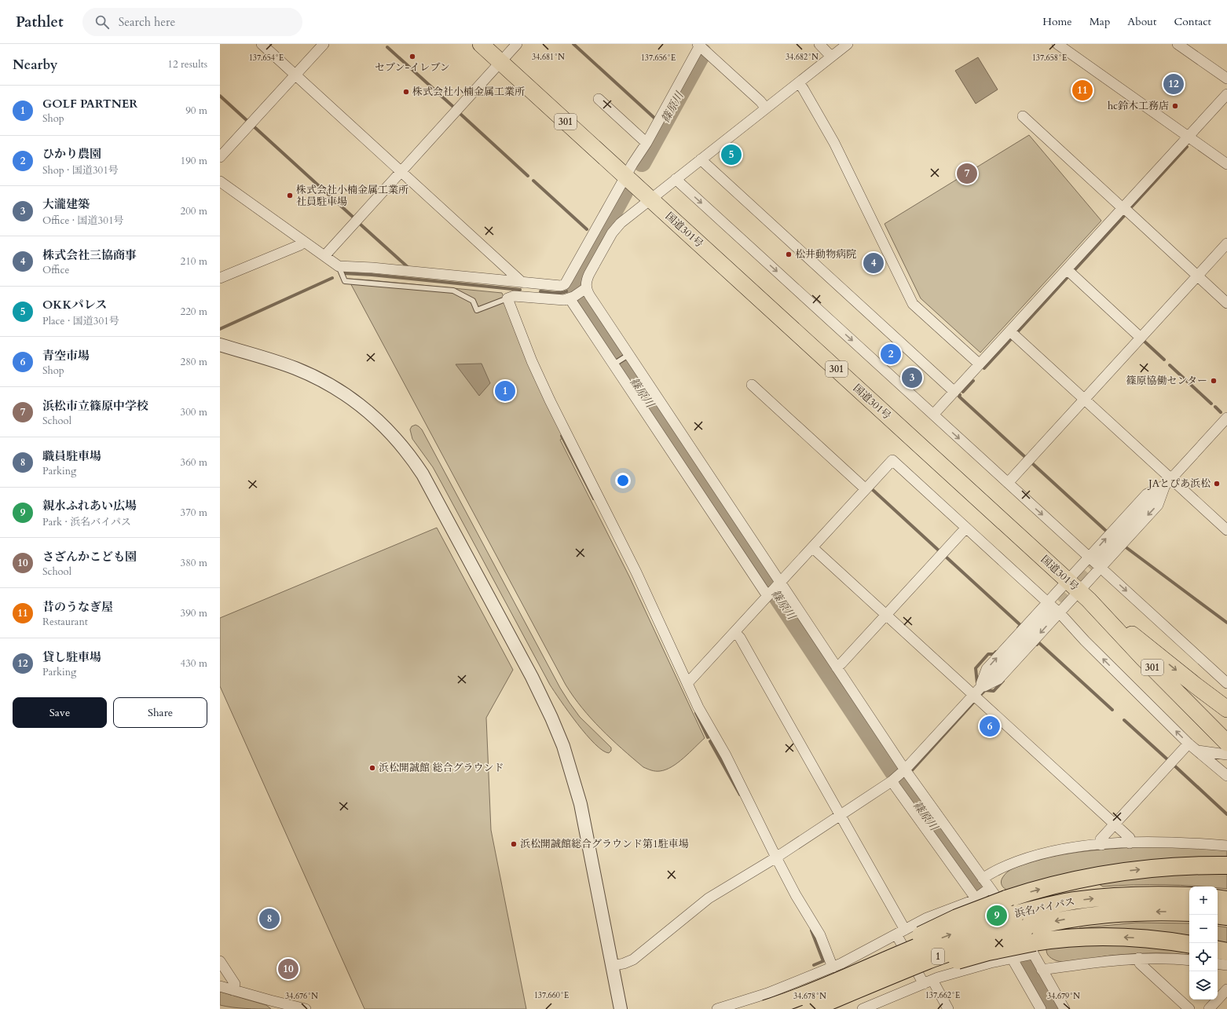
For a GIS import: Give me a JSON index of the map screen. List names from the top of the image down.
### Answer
{
  "streets": {
    "highway": [
      "301",
      "国道301号",
      "浜名バイパス",
      "1"
    ]
  },
  "water": ["篠原川"],
  "places": [
    "セブン-イレブン",
    "株式会社小楠金属工業所",
    "hc鈴木工務店",
    "株式会社小楠金属工業所 社員駐車場",
    "松井動物病院",
    "篠原協働センター",
    "JAとぴあ浜松",
    "浜松開誠館 総合グラウンド",
    "浜松開誠館総合グラウンド第1駐車場"
  ],
  "page": {
    "header": "Pathlet",
    "search": "Search here",
    "nav": [
      "Home",
      "Map",
      "About",
      "Contact"
    ],
    "heading": ["Nearby", "12 results"],
    "pins": [
      "12",
      "11",
      "5",
      "7",
      "4",
      "2",
      "3",
      "1",
      "6",
      "9",
      "8",
      "10"
    ],
    "list": [
      {
        "mark": "1",
        "name": "GOLF PARTNER",
        "note": "Shop",
        "value": "90 m"
      },
      {
        "mark": "2",
        "name": "ひかり農園",
        "note": "Shop · 国道301号",
        "value": "190 m"
      },
      {
        "mark": "3",
        "name": "大瀧建築",
        "note": "Office · 国道301号",
        "value": "200 m"
      },
      {
        "mark": "4",
        "name": "株式会社三協商事",
        "note": "Office",
        "value": "210 m"
      },
      {
        "mark": "5",
        "name": "OKKパレス",
        "note": "Place · 国道301号",
        "value": "220 m"
      },
      {
        "mark": "6",
        "name": "青空市場",
        "note": "Shop",
        "value": "280 m"
      },
      {
        "mark": "7",
        "name": "浜松市立篠原中学校",
        "note": "School",
        "value": "300 m"
      },
      {
        "mark": "8",
        "name": "職員駐車場",
        "note": "Parking",
        "value": "360 m"
      },
      {
        "mark": "9",
        "name": "親水ふれあい広場",
        "note": "Park · 浜名バイパス",
        "value": "370 m"
      },
      {
        "mark": "10",
        "name": "さざんかこども園",
        "note": "School",
        "value": "380 m"
      },
      {
        "mark": "11",
        "name": "昔のうなぎ屋",
        "note": "Restaurant",
        "value": "390 m"
      },
      {
        "mark": "12",
        "name": "貸し駐車場",
        "note": "Parking",
        "value": "430 m"
      }
    ],
    "buttons": ["Save", "Share"],
    "map_buttons": ["+", "−"]
  },
  "coordinates": [
    "34.681°N",
    "34.682°N",
    "137.654°E",
    "137.658°E",
    "137.656°E",
    "137.660°E",
    "137.662°E",
    "34.676°N",
    "34.678°N",
    "34.679°N"
  ]
}
